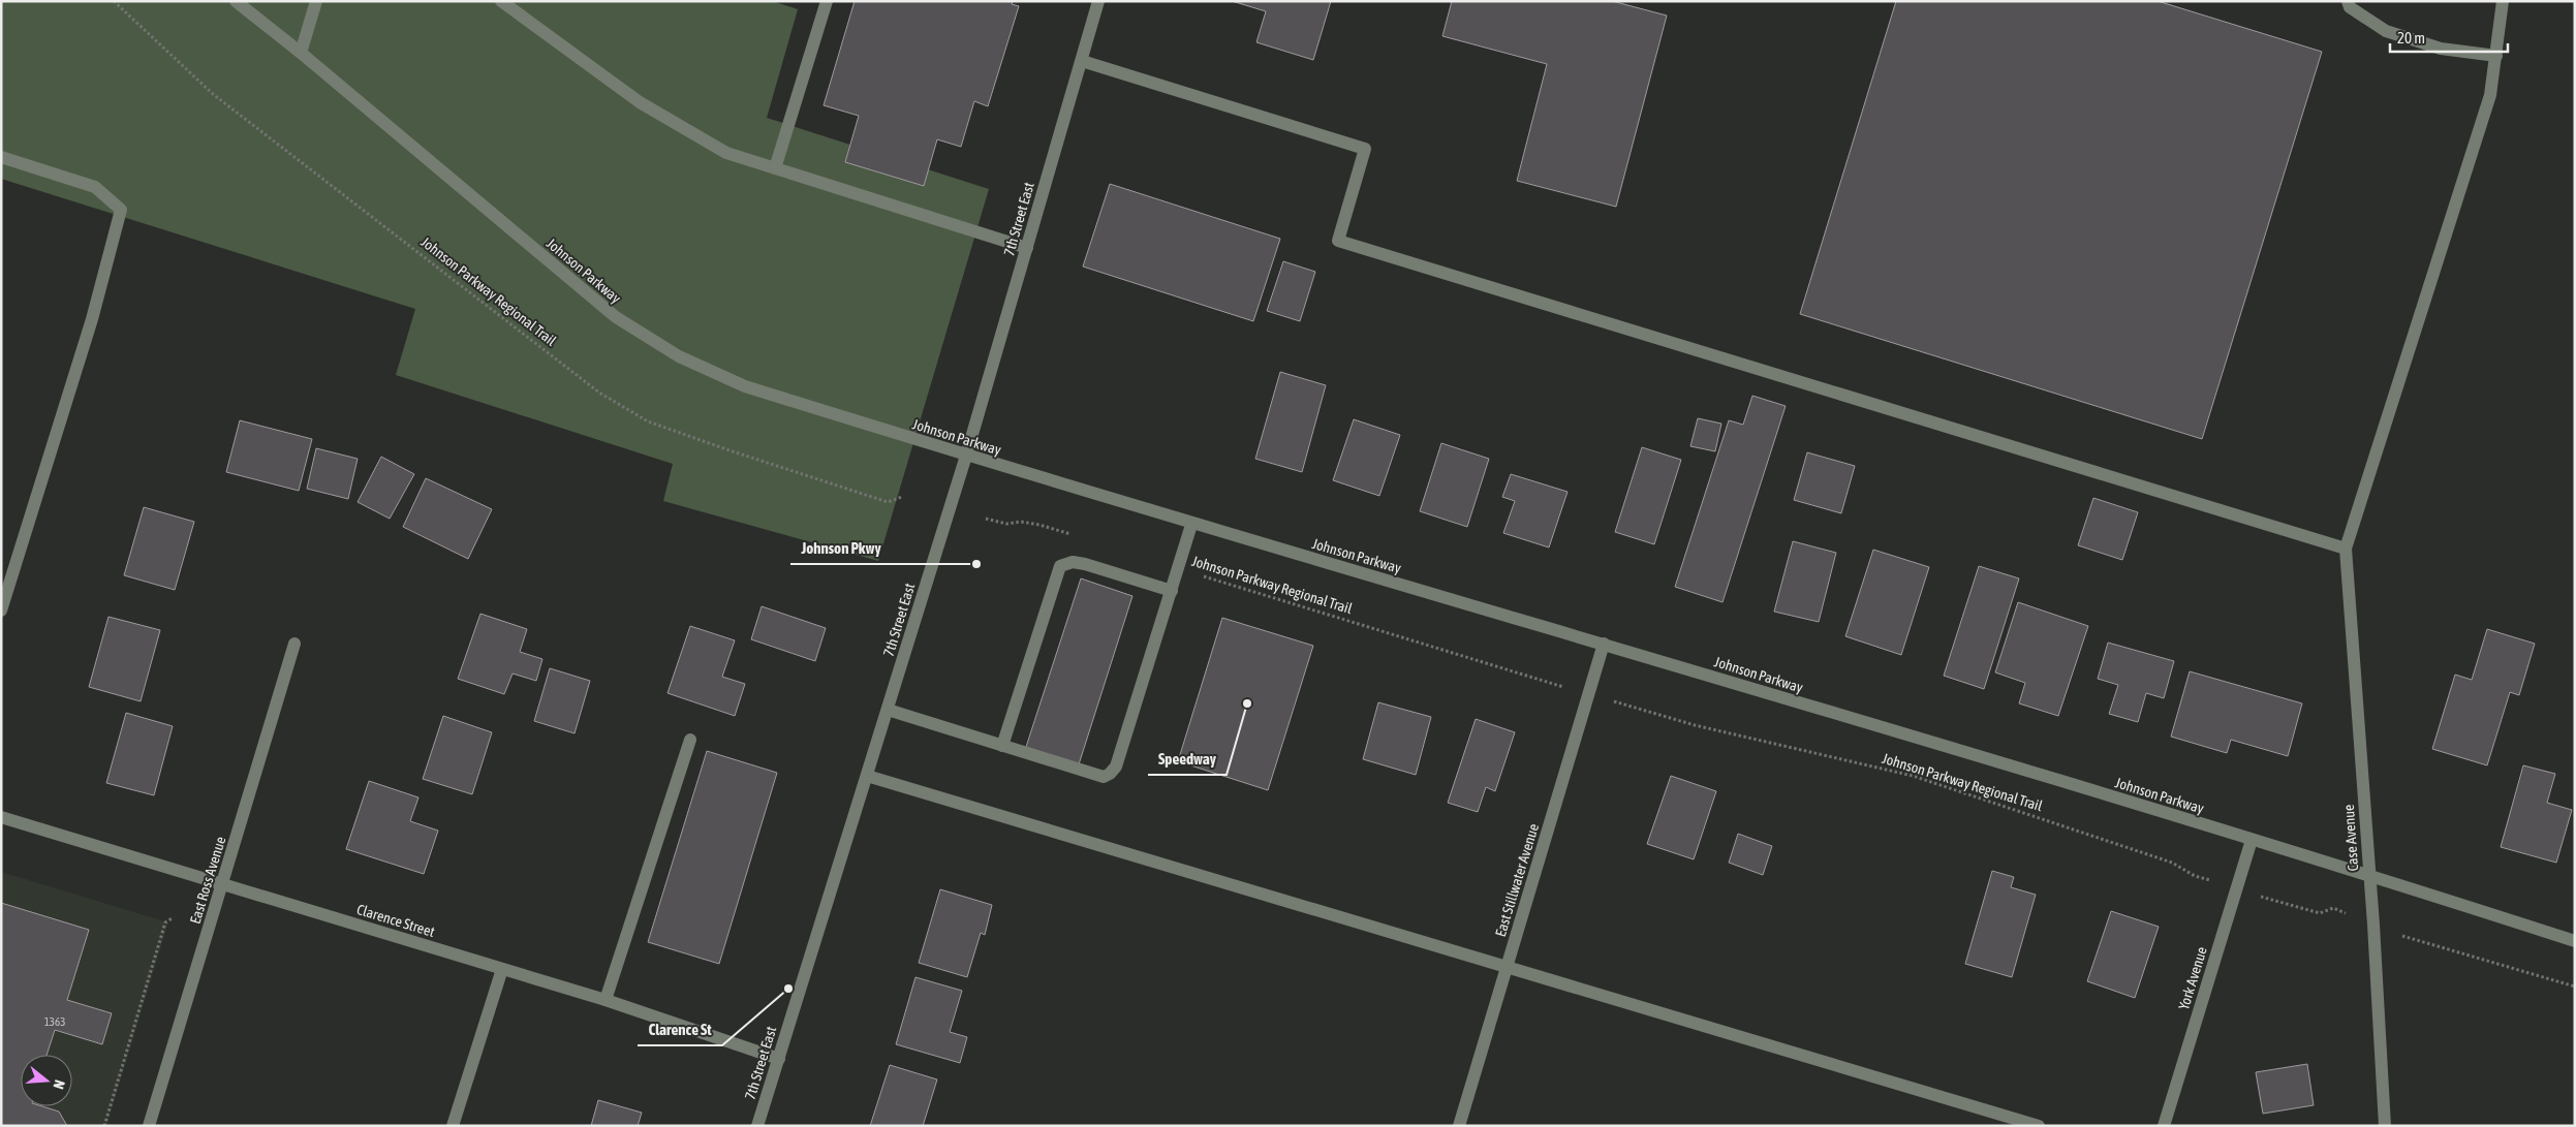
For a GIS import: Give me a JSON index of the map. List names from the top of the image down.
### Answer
{
  "streets": {
    "street": [
      "7th Street East",
      "Johnson Parkway",
      "Case Avenue",
      "East Ross Avenue",
      "East Stillwater Avenue",
      "Clarence Street",
      "York Avenue"
    ],
    "path": ["Johnson Parkway Regional Trail"]
  },
  "crossings": [
    ["7th Street East", "Johnson Parkway"],
    ["7th Street East", "Clarence Street"],
    ["Johnson Parkway", "Case Avenue"],
    ["Johnson Parkway", "East Stillwater Avenue"],
    ["Johnson Parkway", "York Avenue"],
    ["East Ross Avenue", "Clarence Street"]
  ],
  "places": ["Johnson Pkwy", "Speedway", "Clarence St"],
  "house_numbers": ["1363"],
  "scale_bar": "20 m",
  "north": "right"
}
